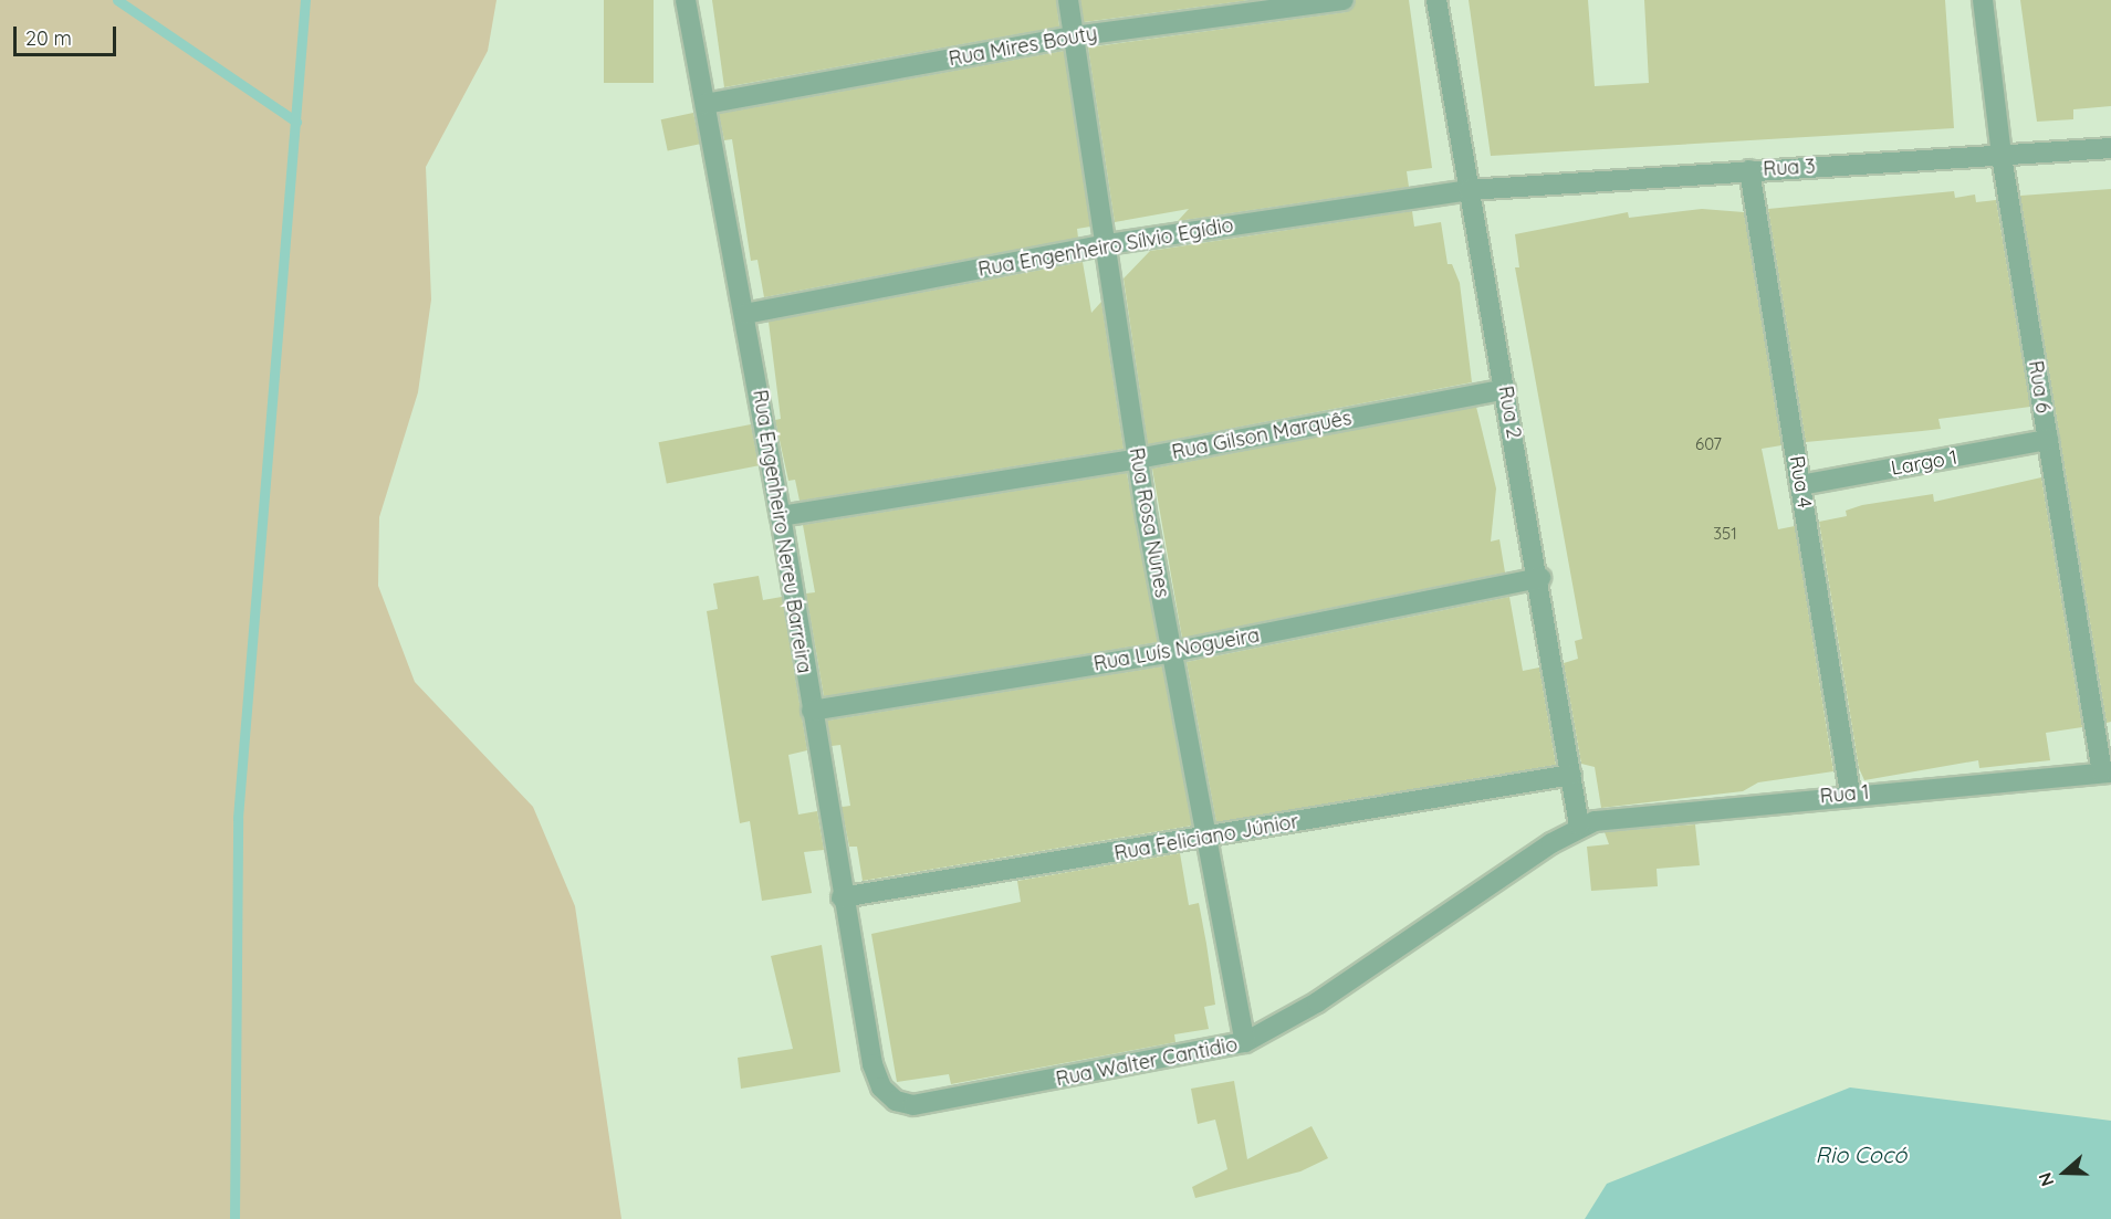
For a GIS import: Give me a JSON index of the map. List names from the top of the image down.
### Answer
{
  "streets": {
    "street": [
      "Rua Mires Bouty",
      "Rua 3",
      "Rua Engenheiro Sílvio Egídio",
      "Rua 6",
      "Rua 2",
      "Rua Gilson Marquês",
      "Largo 1",
      "Rua 4",
      "Rua Rosa Nunes",
      "Rua Engenheiro Nereu Barreira",
      "Rua Luís Nogueira",
      "Rua 1",
      "Rua Feliciano Júnior",
      "Rua Walter Cantidio"
    ]
  },
  "crossings": [
    ["Rua Mires Bouty", "Rua Rosa Nunes"],
    ["Rua Mires Bouty", "Rua Engenheiro Nereu Barreira"],
    ["Rua 3", "Rua Engenheiro Sílvio Egídio"],
    ["Rua 3", "Rua 6"],
    ["Rua 3", "Rua 2"],
    ["Rua 3", "Rua 4"],
    ["Rua Engenheiro Sílvio Egídio", "Rua 2"],
    ["Rua Engenheiro Sílvio Egídio", "Rua Rosa Nunes"],
    ["Rua Engenheiro Sílvio Egídio", "Rua Engenheiro Nereu Barreira"],
    ["Rua 6", "Largo 1"],
    ["Rua 6", "Rua 1"],
    ["Rua 2", "Rua Gilson Marquês"],
    ["Rua 2", "Rua Luís Nogueira"],
    ["Rua 2", "Rua 1"],
    ["Rua 2", "Rua Feliciano Júnior"],
    ["Rua 2", "Rua Walter Cantidio"],
    ["Rua Gilson Marquês", "Rua Rosa Nunes"],
    ["Rua Gilson Marquês", "Rua Engenheiro Nereu Barreira"],
    ["Largo 1", "Rua 4"],
    ["Rua 4", "Rua 1"],
    ["Rua Rosa Nunes", "Rua Luís Nogueira"],
    ["Rua Rosa Nunes", "Rua Feliciano Júnior"],
    ["Rua Rosa Nunes", "Rua Walter Cantidio"],
    ["Rua Engenheiro Nereu Barreira", "Rua Luís Nogueira"],
    ["Rua Engenheiro Nereu Barreira", "Rua Feliciano Júnior"],
    ["Rua Engenheiro Nereu Barreira", "Rua Walter Cantidio"],
    ["Rua 1", "Rua Walter Cantidio"]
  ],
  "water": ["Rio Cocó"],
  "house_numbers": ["607", "351"],
  "scale_bar": "20 m",
  "north": "left"
}
